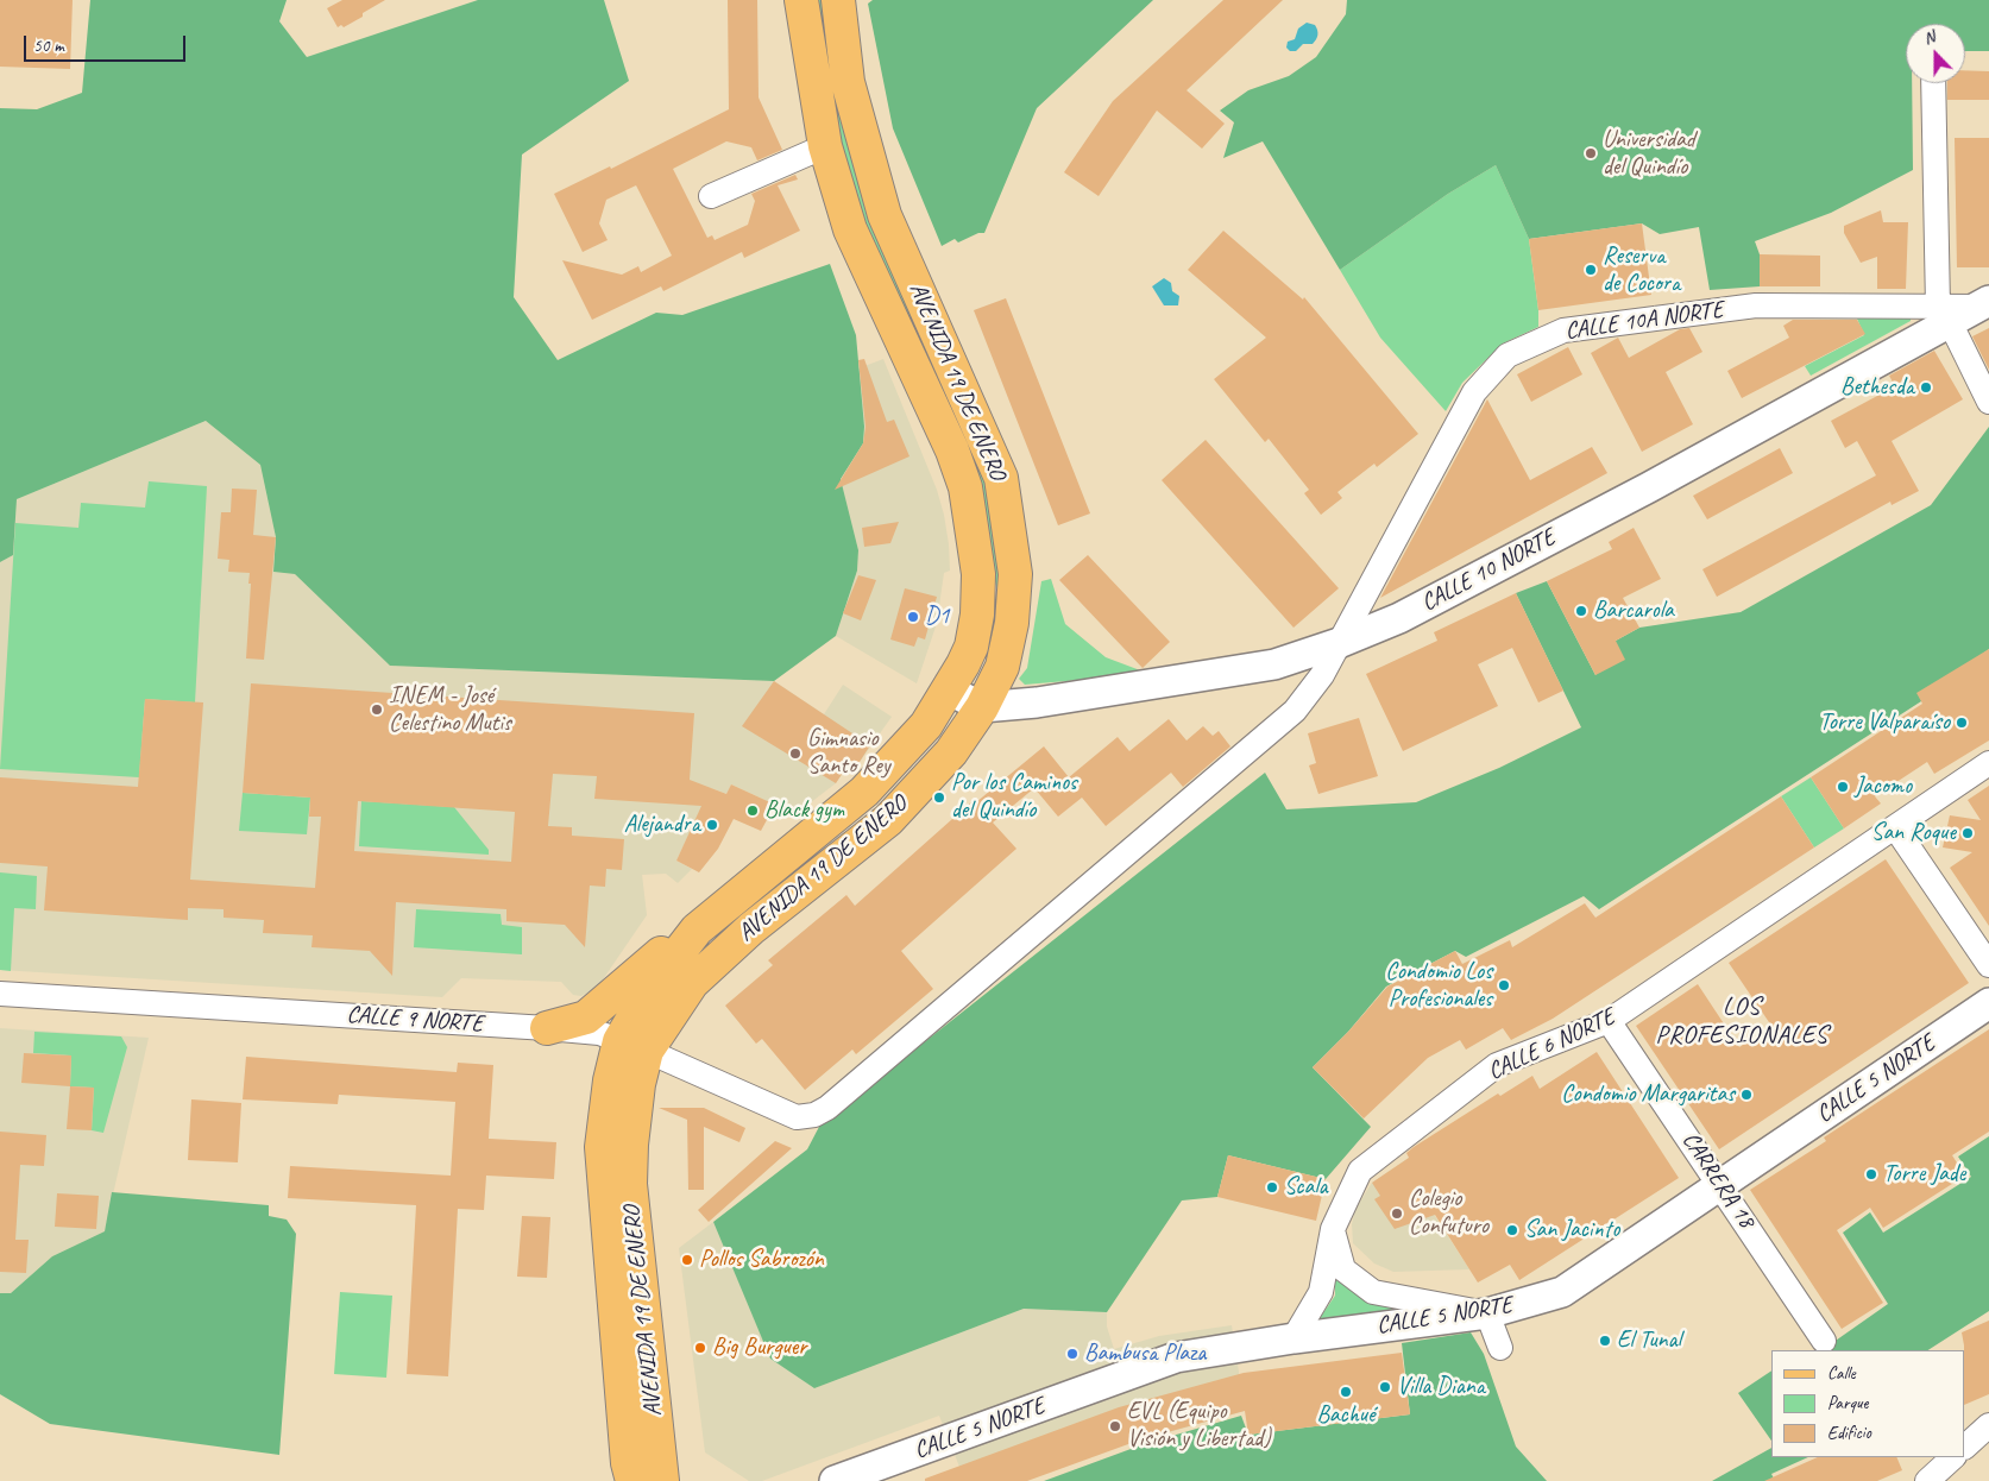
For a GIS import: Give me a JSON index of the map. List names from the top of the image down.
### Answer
{
  "streets": {
    "main road": ["AVENIDA 19 DE ENERO"],
    "street": [
      "CALLE 10A NORTE",
      "CALLE 10 NORTE",
      "CALLE 9 NORTE",
      "CALLE 6 NORTE",
      "CALLE 5 NORTE",
      "CARRERA 18"
    ]
  },
  "crossings": [
    ["CALLE 10A NORTE", "CALLE 10 NORTE"],
    ["CALLE 10A NORTE", "CALLE 9 NORTE"],
    ["AVENIDA 19 DE ENERO", "CALLE 10 NORTE"],
    ["AVENIDA 19 DE ENERO", "CALLE 9 NORTE"],
    ["CALLE 6 NORTE", "CALLE 5 NORTE"],
    ["CALLE 6 NORTE", "CARRERA 18"],
    ["CALLE 5 NORTE", "CARRERA 18"]
  ],
  "districts": ["LOS PROFESIONALES"],
  "places": [
    "Universidad del Quindío",
    "Reserva de Cocora",
    "Bethesda",
    "Barcarola",
    "D1",
    "INEM - José Celestino Mutis",
    "Torre Valparaíso",
    "Gimnasio Santo Rey",
    "Jacomo",
    "Por los Caminos del Quindío",
    "Black gym",
    "Alejandra",
    "San Roque",
    "Condomio Los Profesionales",
    "Condomio Margaritas",
    "Torre Jade",
    "Scala",
    "Colegio Confuturo",
    "San Jacinto",
    "Pollos Sabrozón",
    "El Tunal",
    "Big Burguer",
    "Bambusa Plaza",
    "Villa Diana",
    "Bachué",
    "EVL (Equipo Visión y Libertad)"
  ],
  "legend": ["Calle", "Parque", "Edificio"],
  "scale_bar": "50 m",
  "north": "top"
}
